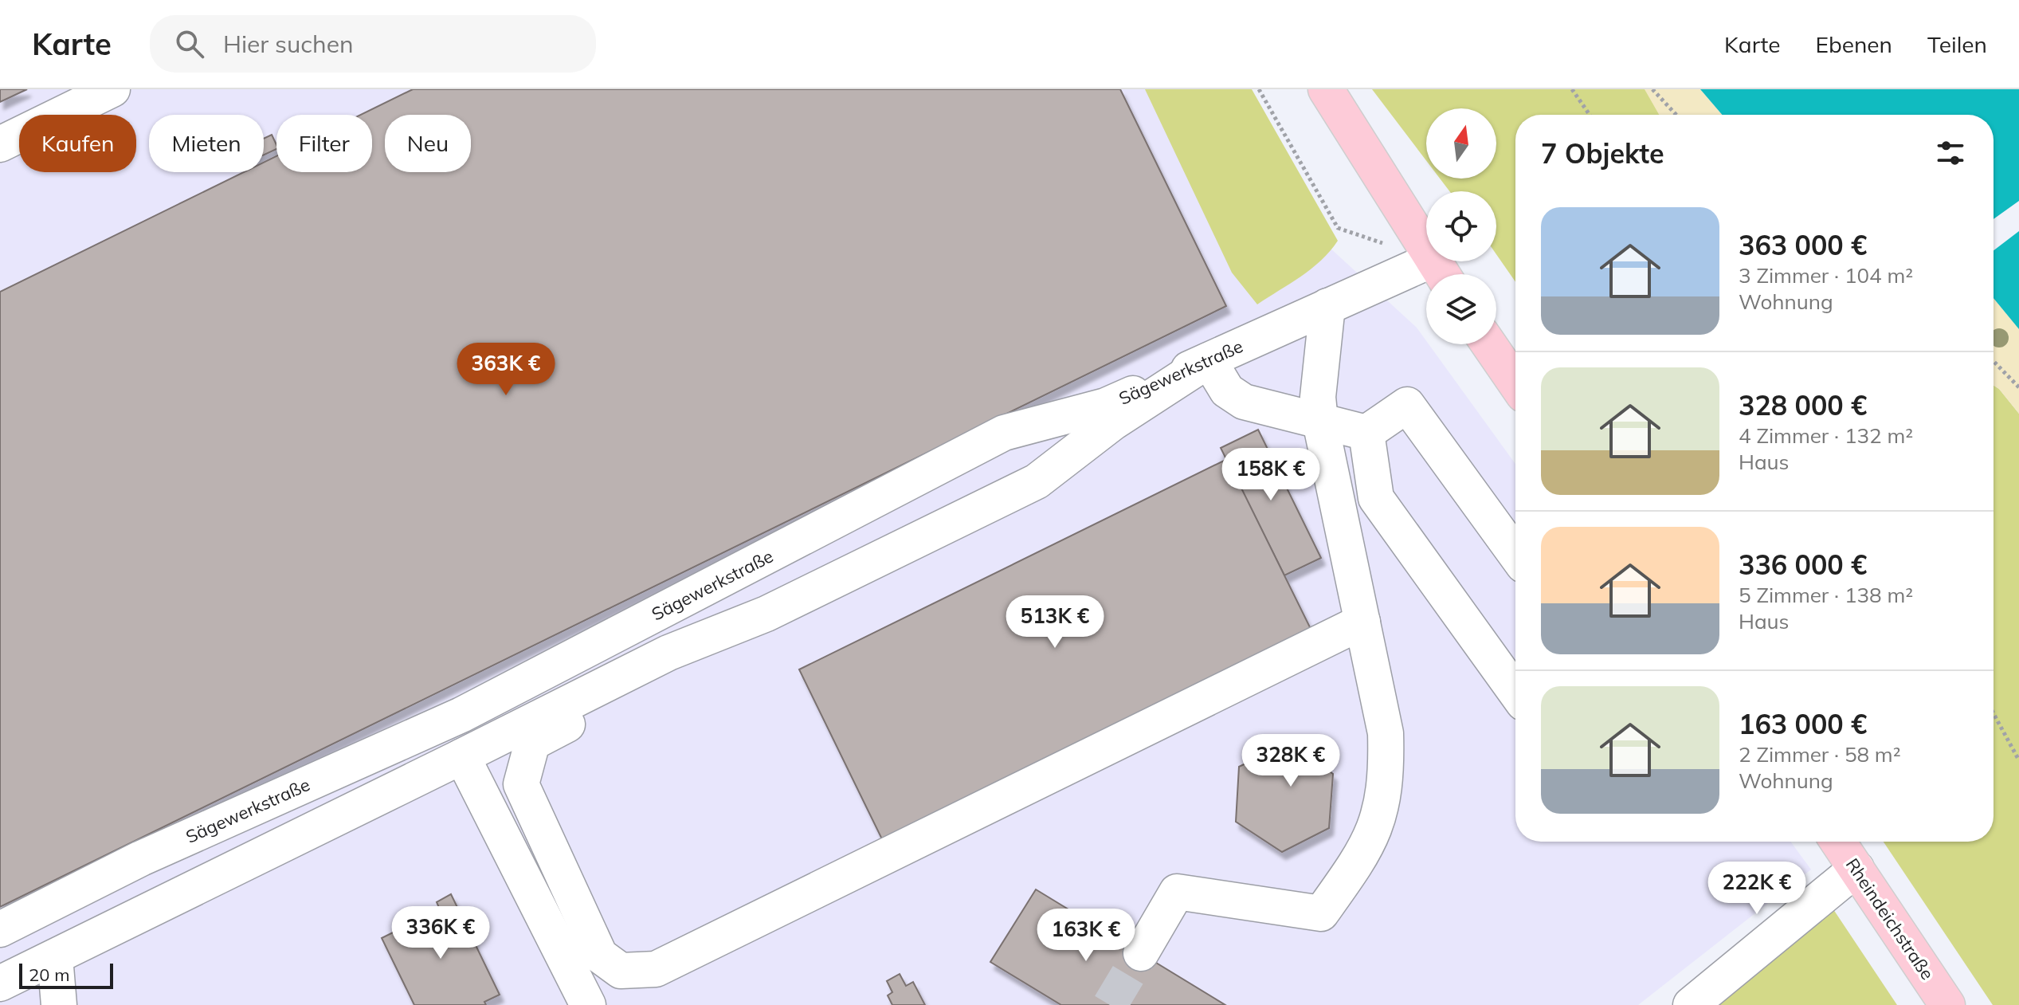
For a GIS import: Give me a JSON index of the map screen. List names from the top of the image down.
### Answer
{
  "streets": {
    "main road": ["Rheindeichstraße"],
    "street": ["Sägewerkstraße"]
  },
  "scale_bar": "20 m",
  "north": "top",
  "page": {
    "header": "Karte",
    "search": "Hier suchen",
    "nav": ["Karte", "Ebenen", "Teilen"],
    "chip": [
      "Kaufen",
      "Mieten",
      "Filter",
      "Neu"
    ],
    "heading": "7 Objekte",
    "list": [
      {
        "name": "363 000 €",
        "note": "3 Zimmer · 104 m² · Wohnung"
      },
      {
        "name": "328 000 €",
        "note": "4 Zimmer · 132 m² · Haus"
      },
      {
        "name": "336 000 €",
        "note": "5 Zimmer · 138 m² · Haus"
      },
      {
        "name": "163 000 €",
        "note": "2 Zimmer · 58 m² · Wohnung"
      }
    ],
    "price": [
      "363K €",
      "158K €",
      "513K €",
      "328K €",
      "222K €",
      "336K €",
      "163K €"
    ],
    "scale": "20 m"
  }
}
